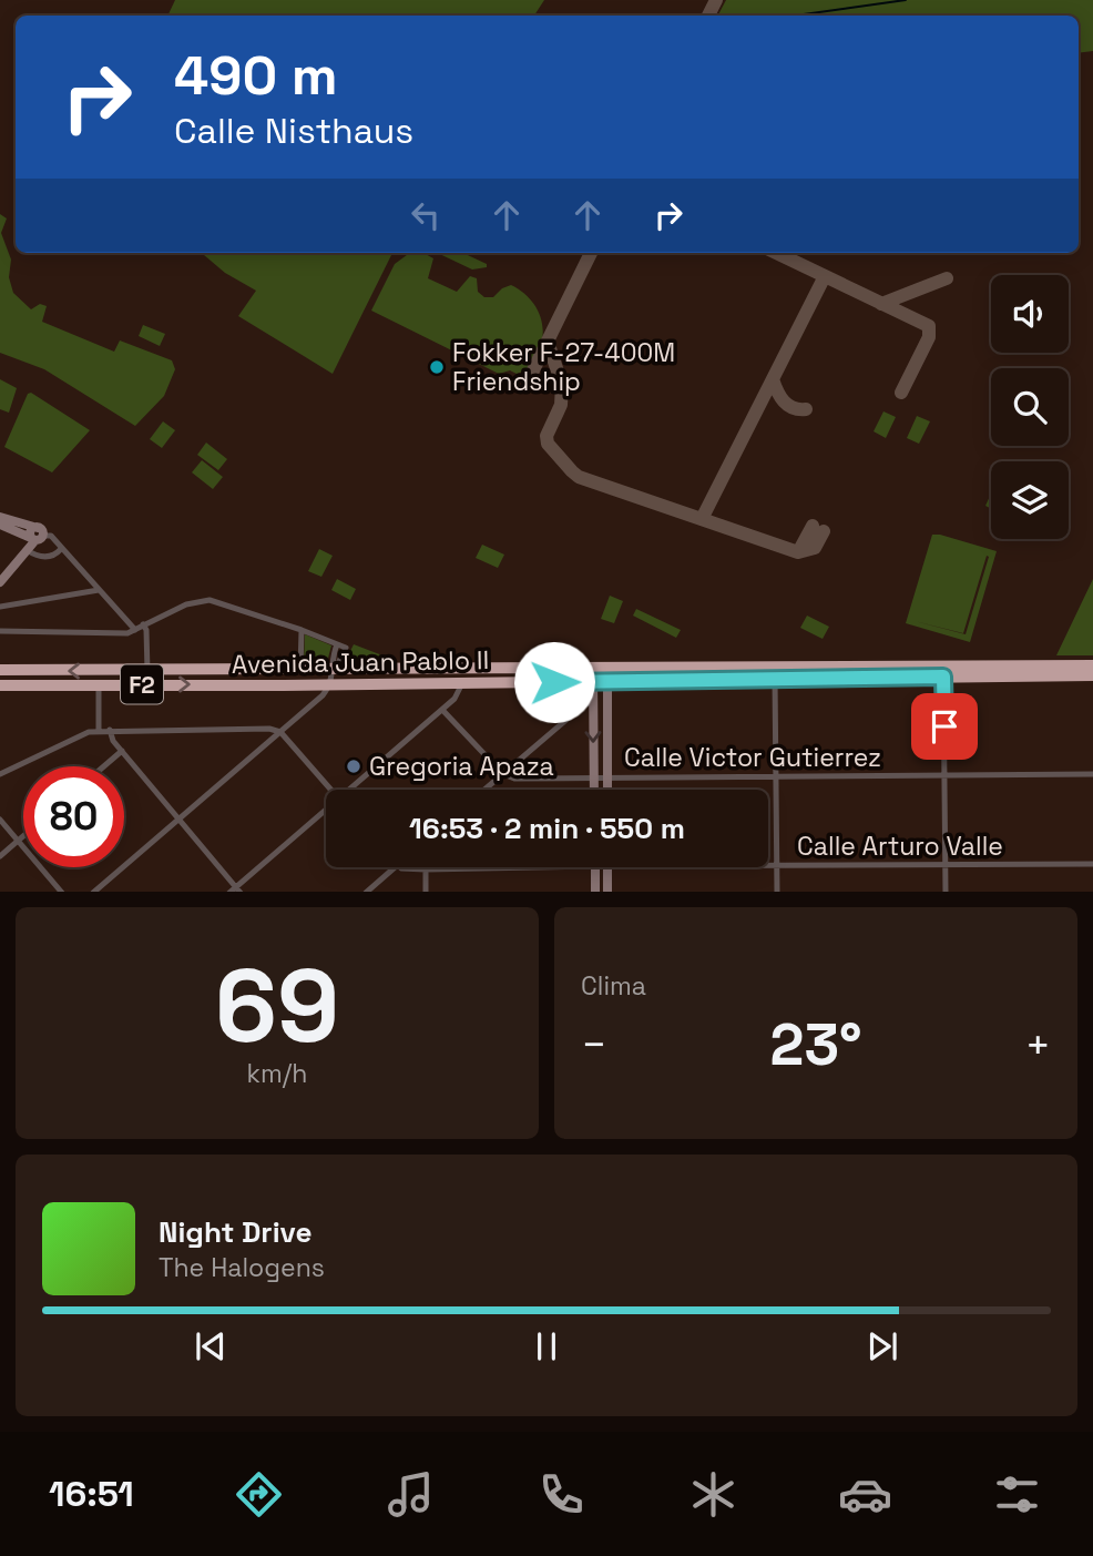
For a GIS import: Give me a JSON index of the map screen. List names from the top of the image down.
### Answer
{
  "streets": {
    "highway": ["Avenida Juan Pablo II", "F2"],
    "street": ["Calle Victor Gutierrez", "Calle Arturo Valle"]
  },
  "places": ["Fokker F-27-400M Friendship", "Gregoria Apaza"],
  "page": {
    "turn": ["490 m", "Calle Nisthaus"],
    "limit": "80",
    "trip": "16:53 · 2 min · 550 m",
    "tile": [
      ["69", "km/h"],
      "Clima"
    ],
    "heat": ["−", "23°", "+"],
    "song": ["Night Drive", "The Halogens"],
    "tabs": "16:51"
  }
}
